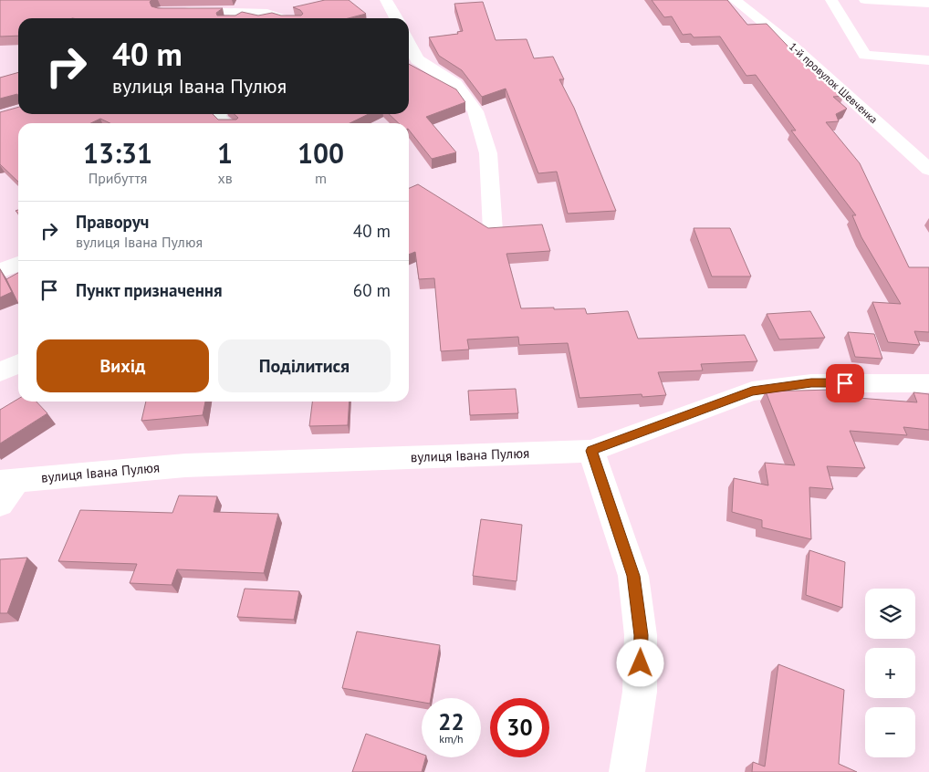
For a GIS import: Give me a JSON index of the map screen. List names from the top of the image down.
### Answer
{
  "streets": {
    "street": ["1-й провулок Шевченка", "вулиця Івана Пулюя"]
  },
  "page": {
    "turn": ["40 m", "вулиця Івана Пулюя"],
    "eta": [
      "13:31",
      "Прибуття",
      "1",
      "хв",
      "100",
      "m"
    ],
    "list": [
      {
        "name": "Праворуч",
        "note": "вулиця Івана Пулюя",
        "value": "40 m"
      },
      {
        "name": "Пункт призначення",
        "value": "60 m"
      }
    ],
    "buttons": ["Вихід", "Поділитися"],
    "map_buttons": ["+", "−"],
    "speed": "22 km/h",
    "limit": "30"
  }
}
